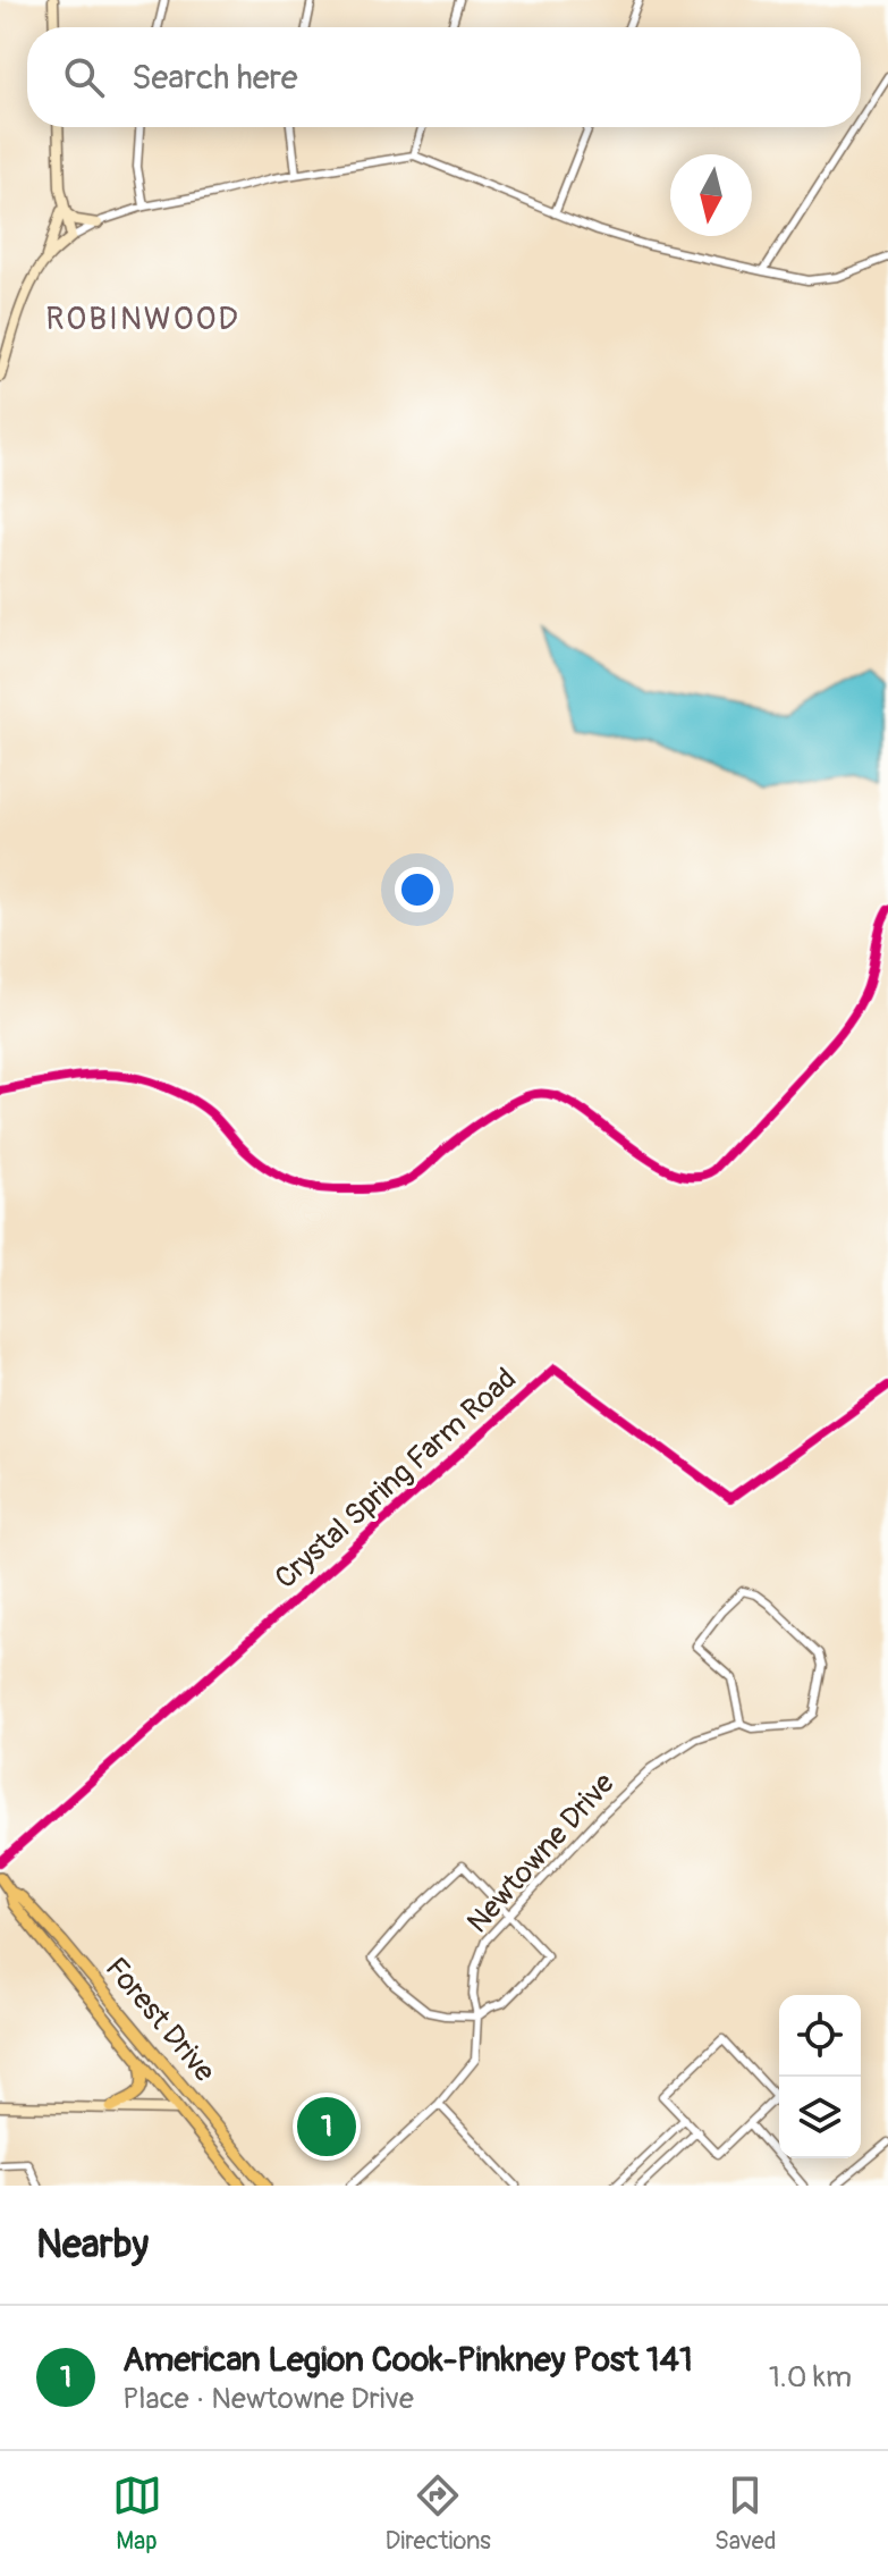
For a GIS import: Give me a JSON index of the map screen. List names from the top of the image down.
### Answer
{
  "streets": {
    "main road": ["Forest Drive"],
    "street": ["Crystal Spring Farm Road", "Newtowne Drive"]
  },
  "districts": ["ROBINWOOD"],
  "north": "bottom",
  "page": {
    "search": "Search here",
    "pins": "1",
    "heading": "Nearby",
    "list": [
      {
        "mark": "1",
        "name": "American Legion Cook-Pinkney Post 141",
        "note": "Place · Newtowne Drive",
        "value": "1.0 km"
      }
    ],
    "nav": ["Map", "Directions", "Saved"]
  }
}
